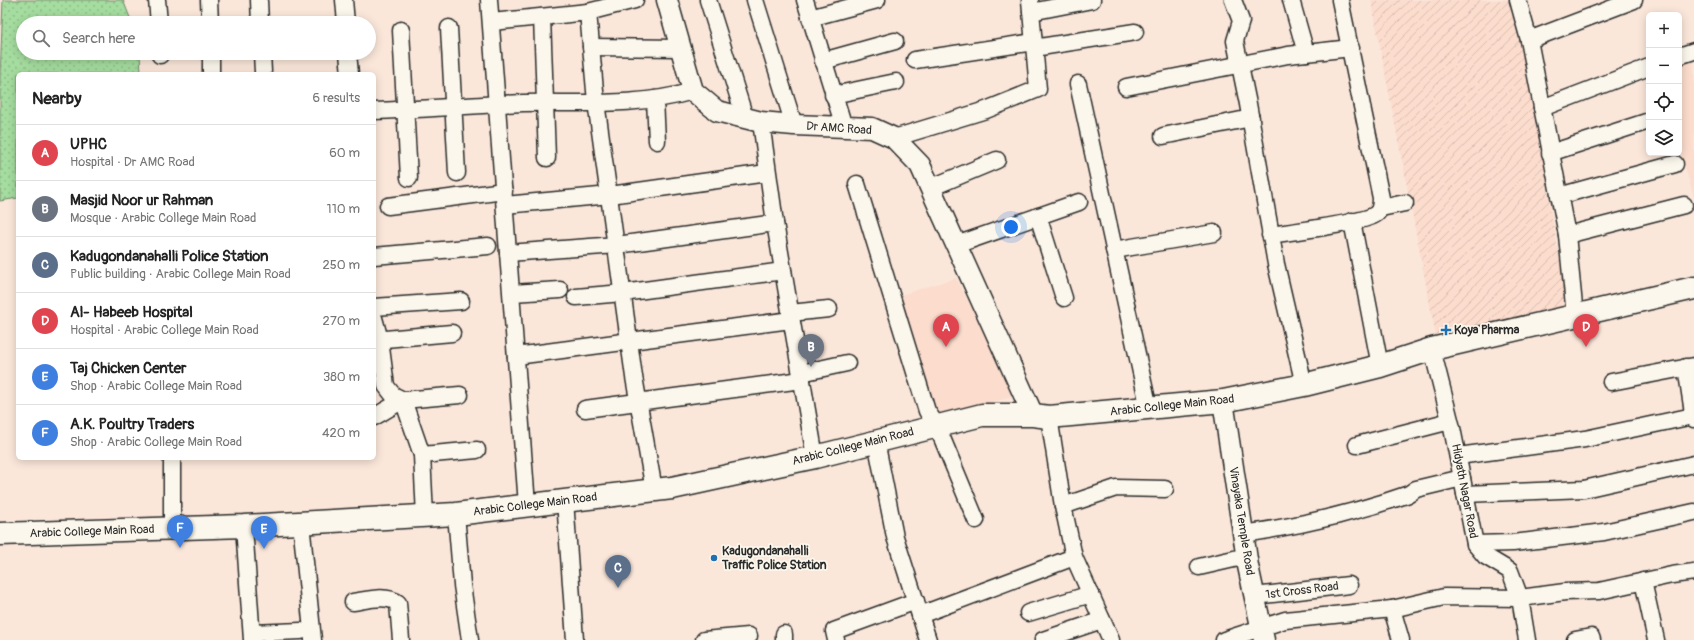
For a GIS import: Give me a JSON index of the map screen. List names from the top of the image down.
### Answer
{
  "streets": {
    "main road": ["Arabic College Main Road"],
    "street": [
      "Dr AMC Road",
      "Hidyath Nagar Road",
      "Vinayaka Temple Road",
      "1st Cross Road"
    ]
  },
  "crossings": [
    ["Dr AMC Road", "Arabic College Main Road"],
    ["Arabic College Main Road", "Hidyath Nagar Road"],
    ["Arabic College Main Road", "Vinayaka Temple Road"],
    ["Vinayaka Temple Road", "1st Cross Road"]
  ],
  "places": {
    "health": ["Koya Pharma"],
    "other": ["Kadugondanahalli Traffic Police Station"]
  },
  "page": {
    "map_buttons": ["+", "−"],
    "search": "Search here",
    "heading": ["Nearby", "6 results"],
    "list": [
      {
        "mark": "A",
        "name": "UPHC",
        "note": "Hospital · Dr AMC Road",
        "value": "60 m"
      },
      {
        "mark": "B",
        "name": "Masjid Noor ur Rahman",
        "note": "Mosque · Arabic College Main Road",
        "value": "110 m"
      },
      {
        "mark": "C",
        "name": "Kadugondanahalli Police Station",
        "note": "Public building · Arabic College Main Road",
        "value": "250 m"
      },
      {
        "mark": "D",
        "name": "Al- Habeeb Hospital",
        "note": "Hospital · Arabic College Main Road",
        "value": "270 m"
      },
      {
        "mark": "E",
        "name": "Taj Chicken Center",
        "note": "Shop · Arabic College Main Road",
        "value": "380 m"
      },
      {
        "mark": "F",
        "name": "A.K. Poultry Traders",
        "note": "Shop · Arabic College Main Road",
        "value": "420 m"
      }
    ],
    "pins": [
      "A",
      "D",
      "B",
      "F",
      "E",
      "C"
    ]
  }
}
